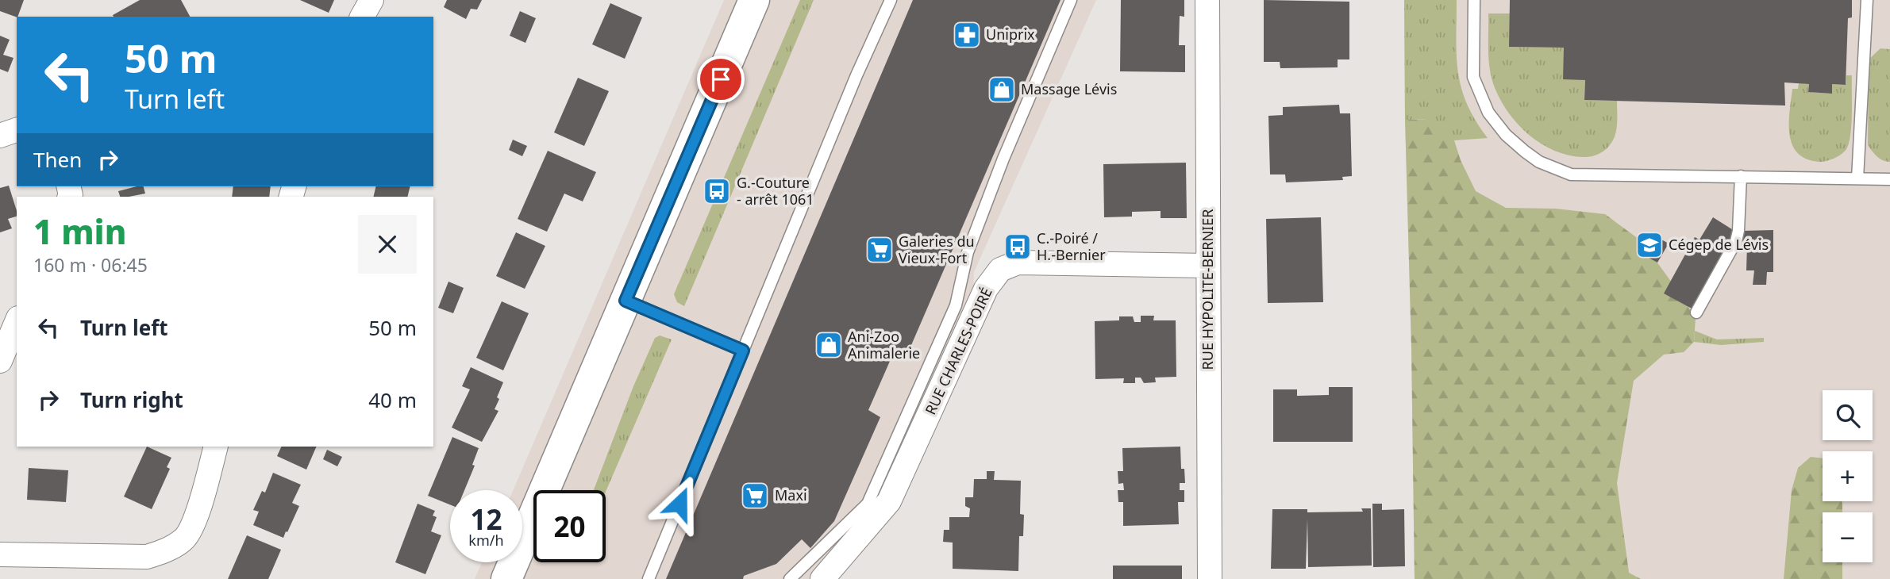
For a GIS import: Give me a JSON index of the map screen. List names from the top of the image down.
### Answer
{
  "streets": {
    "street": ["RUE HYPOLITE-BERNIER", "RUE CHARLES-POIRÉ"]
  },
  "crossings": [
    ["RUE HYPOLITE-BERNIER", "RUE CHARLES-POIRÉ"]
  ],
  "places": {
    "pharmacy": ["Uniprix"],
    "shop": ["Massage Lévis", "Ani-Zoo Animalerie"],
    "bus stop": ["G.-Couture - arrêt 1061", "C.-Poiré / H.-Bernier"],
    "school or university": ["Cégep de Lévis"],
    "supermarket": ["Galeries du Vieux-Fort", "Maxi"]
  },
  "page": {
    "turn": ["50 m", "Turn left"],
    "then": "Then",
    "heading": ["1 min", "160 m · 06:45"],
    "list": [
      {
        "name": "Turn left",
        "value": "50 m"
      },
      {
        "name": "Turn right",
        "value": "40 m"
      }
    ],
    "map_buttons": ["+", "−"],
    "speed": "12 km/h",
    "limit": "20"
  }
}
